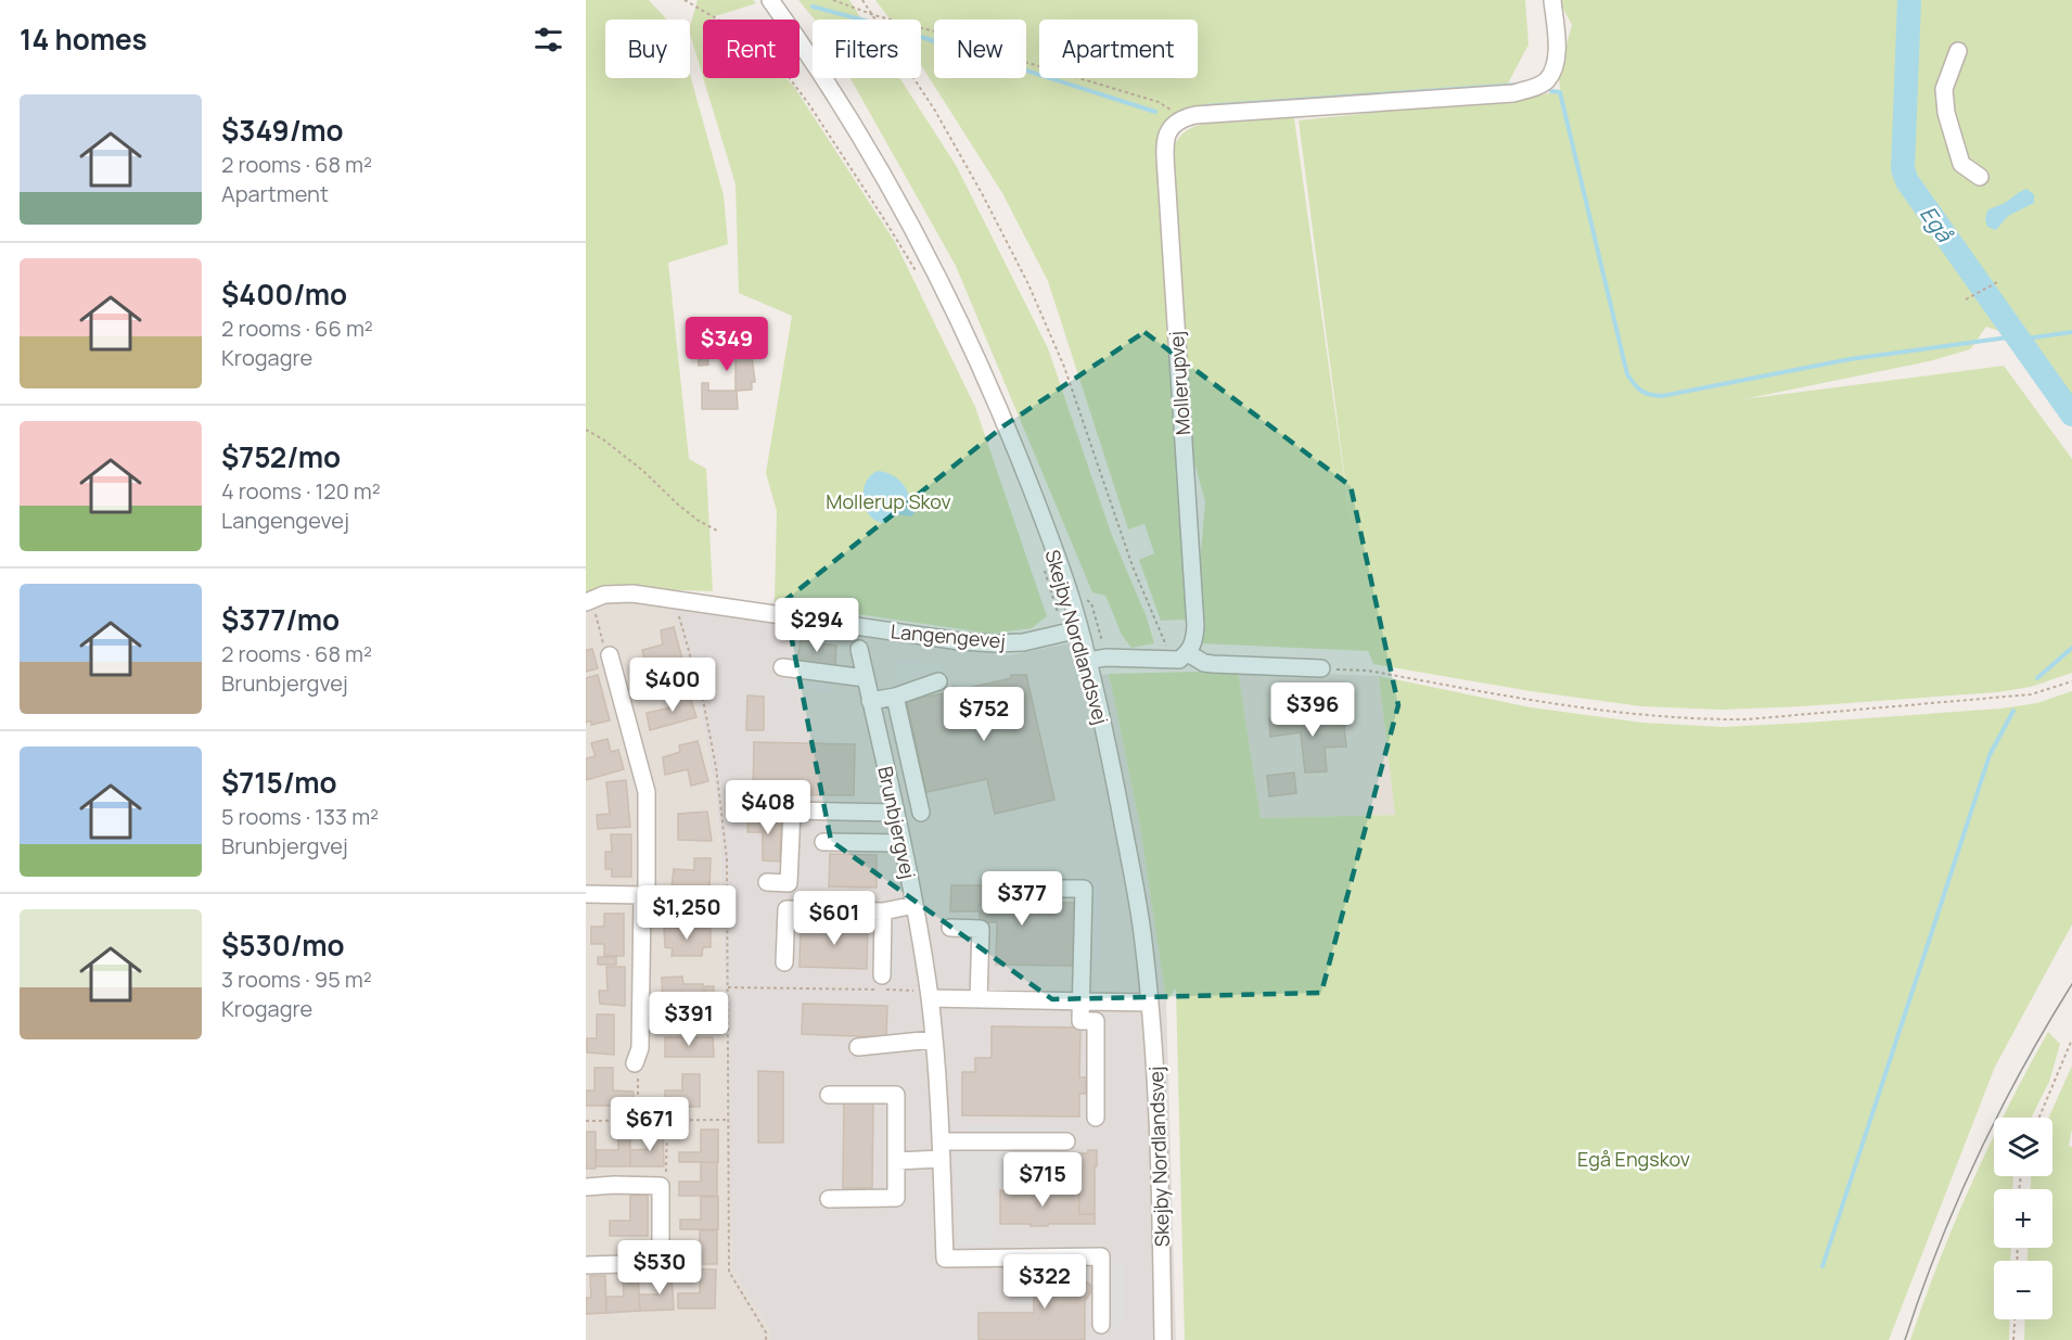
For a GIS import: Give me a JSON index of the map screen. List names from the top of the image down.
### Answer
{
  "streets": {
    "street": [
      "Mollerupvej",
      "Langengevej",
      "Skejby Nordlandsvej",
      "Brunbjergvej"
    ]
  },
  "crossings": [
    ["Langengevej", "Skejby Nordlandsvej"]
  ],
  "water": ["Egå"],
  "parks": ["Mollerup Skov", "Egå Engskov"],
  "page": {
    "heading": "14 homes",
    "chip": [
      "Buy",
      "Rent",
      "Filters",
      "New",
      "Apartment"
    ],
    "list": [
      {
        "name": "$349/mo",
        "note": "2 rooms · 68 m² · Apartment"
      },
      {
        "name": "$400/mo",
        "note": "2 rooms · 66 m² · Krogagre"
      },
      {
        "name": "$752/mo",
        "note": "4 rooms · 120 m² · Langengevej"
      },
      {
        "name": "$377/mo",
        "note": "2 rooms · 68 m² · Brunbjergvej"
      },
      {
        "name": "$715/mo",
        "note": "5 rooms · 133 m² · Brunbjergvej"
      },
      {
        "name": "$530/mo",
        "note": "3 rooms · 95 m² · Krogagre"
      }
    ],
    "price": [
      "$349",
      "$294",
      "$400",
      "$396",
      "$752",
      "$408",
      "$377",
      "$1,250",
      "$601",
      "$391",
      "$671",
      "$715",
      "$530",
      "$322"
    ],
    "map_buttons": ["+", "−"]
  }
}
